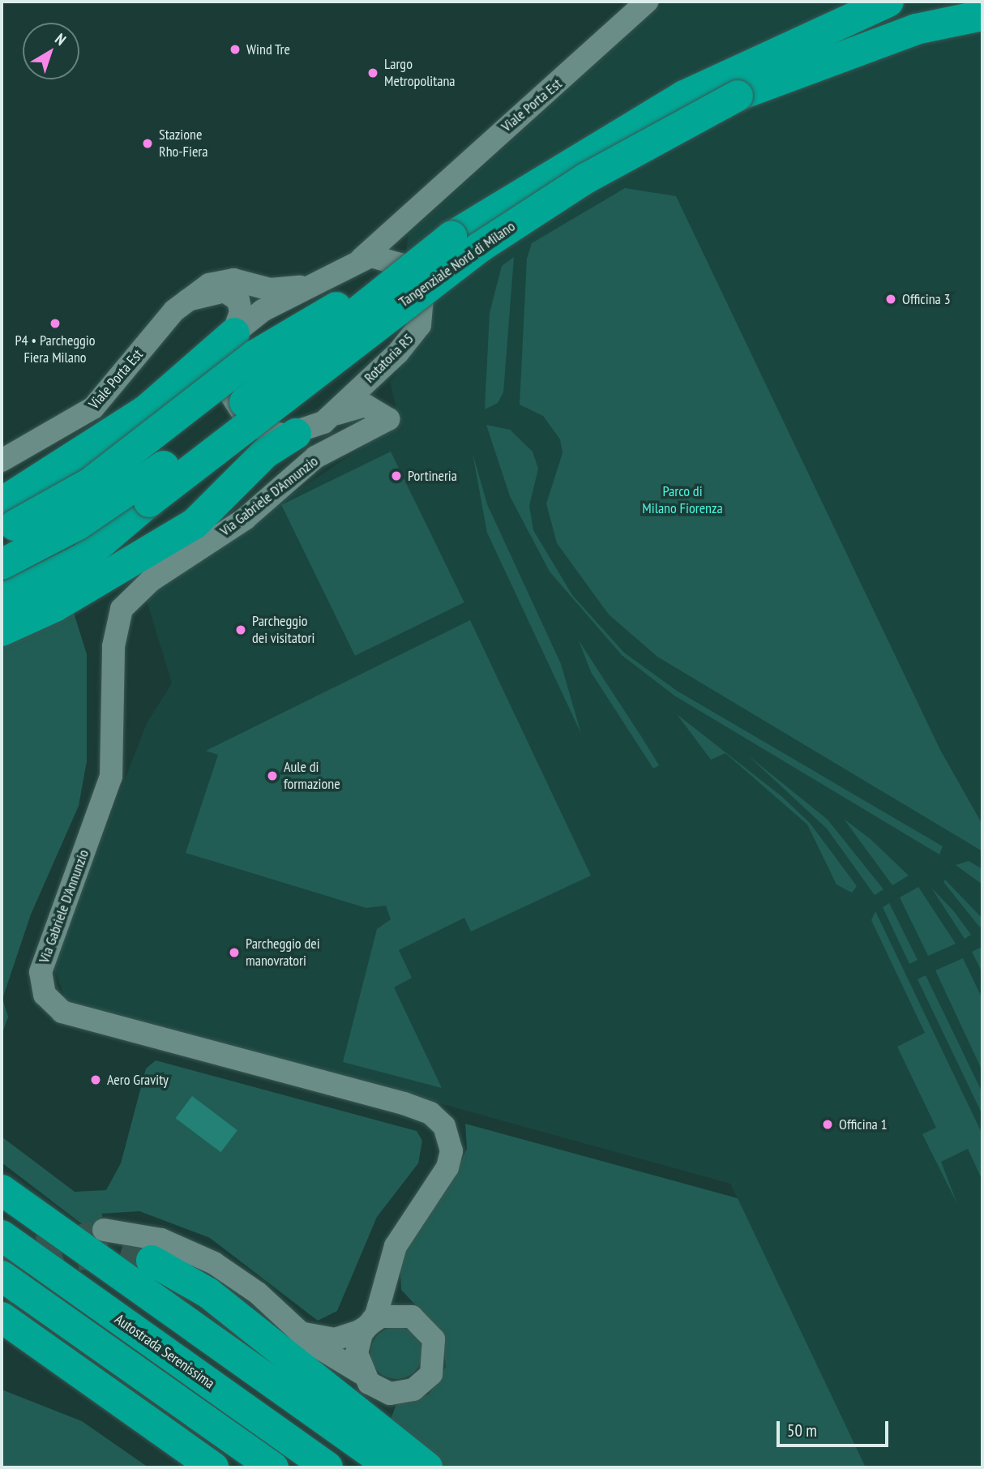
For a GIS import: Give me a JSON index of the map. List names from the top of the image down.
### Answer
{
  "streets": {
    "highway": ["Tangenziale Nord di Milano", "Autostrada Serenissima"],
    "street": ["Viale Porta Est", "Rotatoria R5", "Via Gabriele D'Annunzio"]
  },
  "crossings": [
    ["Viale Porta Est", "Rotatoria R5"]
  ],
  "parks": ["Parco di Milano Fiorenza"],
  "places": [
    "Wind Tre",
    "Largo Metropolitana",
    "Stazione Rho-Fiera",
    "Officina 3",
    "P4 • Parcheggio Fiera Milano",
    "Portineria",
    "Parcheggio dei visitatori",
    "Aule di formazione",
    "Parcheggio dei manovratori",
    "Aero Gravity",
    "Officina 1"
  ],
  "scale_bar": "50 m",
  "north": "top right"
}
